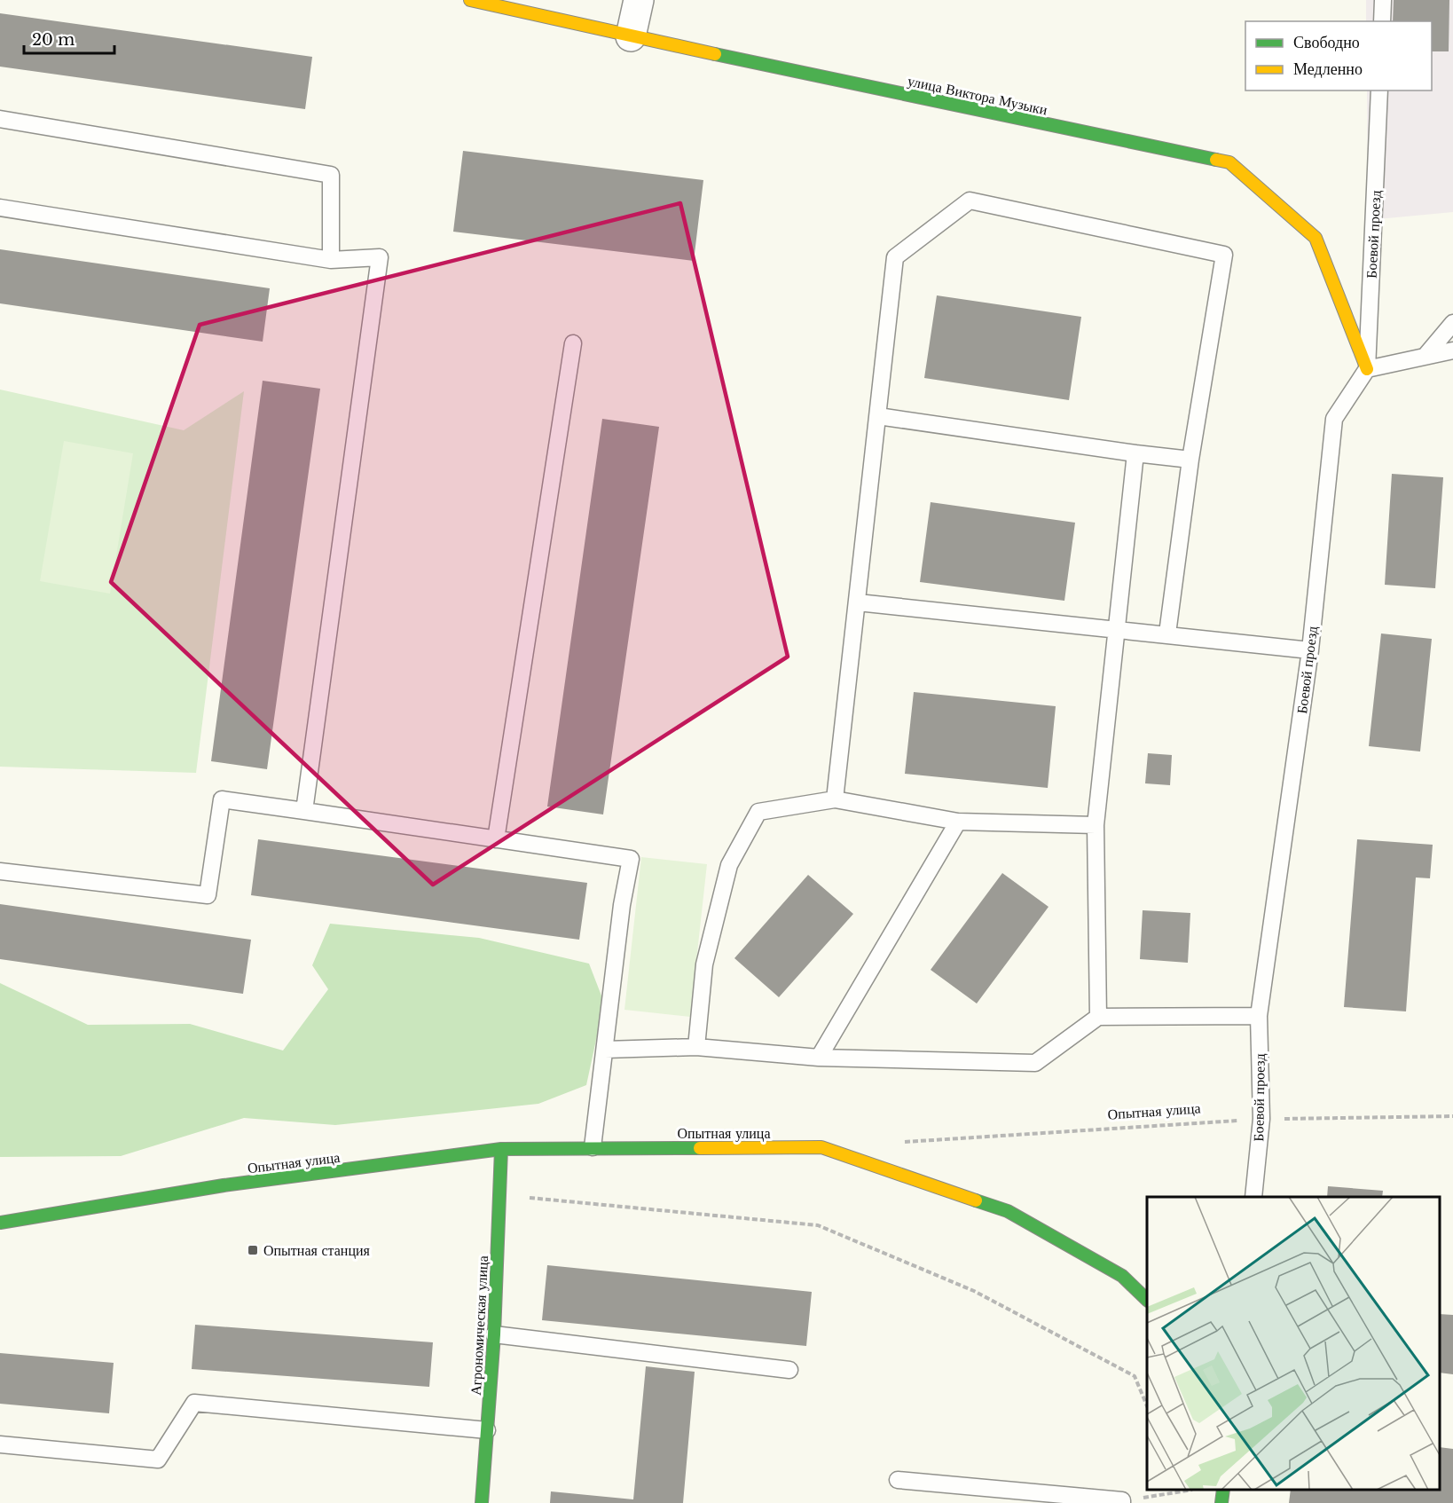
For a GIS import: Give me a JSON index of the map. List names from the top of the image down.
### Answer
{
  "streets": {
    "street": ["улица Виктора Музыки", "Опытная улица", "Агрономическая улица"],
    "lane": ["Боевой проезд"]
  },
  "crossings": [
    ["улица Виктора Музыки", "Боевой проезд"],
    ["Боевой проезд", "Опытная улица"],
    ["Опытная улица", "Агрономическая улица"]
  ],
  "places": {
    "transit": ["Опытная станция"]
  },
  "legend": ["Свободно", "Медленно"],
  "scale_bar": "20 m"
}
